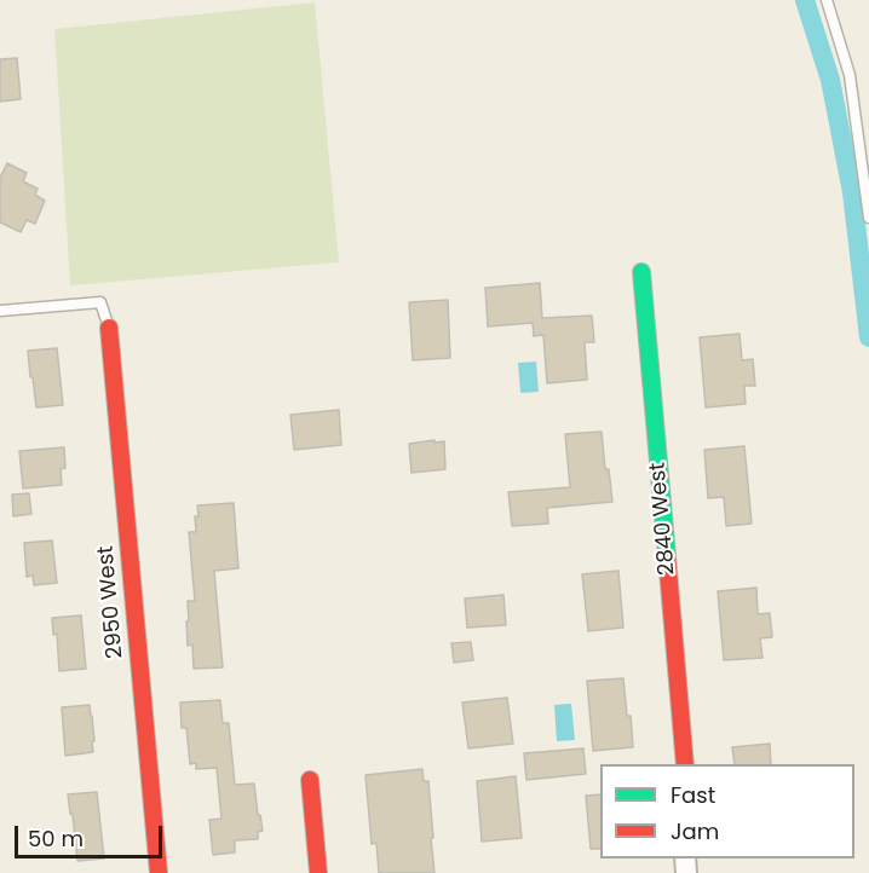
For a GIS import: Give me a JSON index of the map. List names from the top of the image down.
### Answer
{
  "streets": {
    "street": ["2840 West", "2950 West"]
  },
  "legend": ["Fast", "Jam"],
  "scale_bar": "50 m"
}
